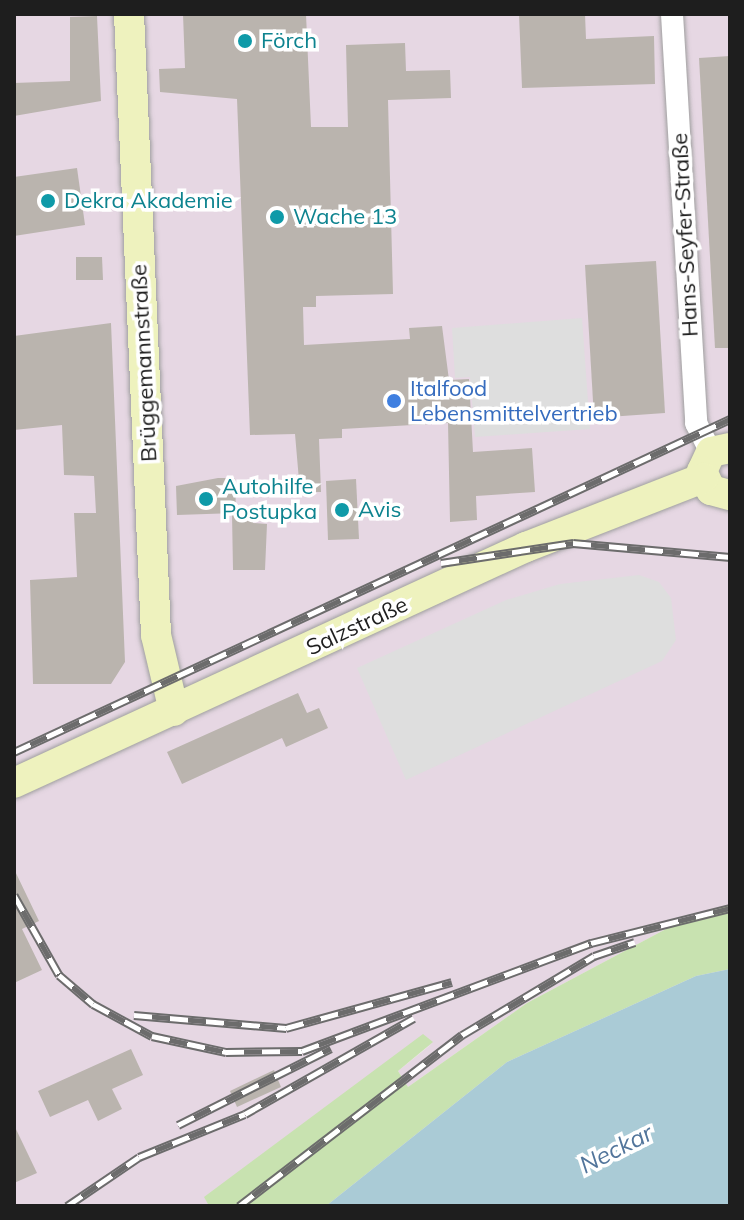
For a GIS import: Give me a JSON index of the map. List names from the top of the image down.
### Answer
{
  "streets": {
    "street": ["Hans-Seyfer-Straße", "Brüggemannstraße", "Salzstraße"]
  },
  "crossings": [
    ["Hans-Seyfer-Straße", "Salzstraße"],
    ["Brüggemannstraße", "Salzstraße"]
  ],
  "water": ["Neckar"],
  "places": [
    "Förch",
    "Dekra Akademie",
    "Wache 13",
    "Italfood Lebensmittelvertrieb",
    "Autohilfe Postupka",
    "Avis"
  ]
}
